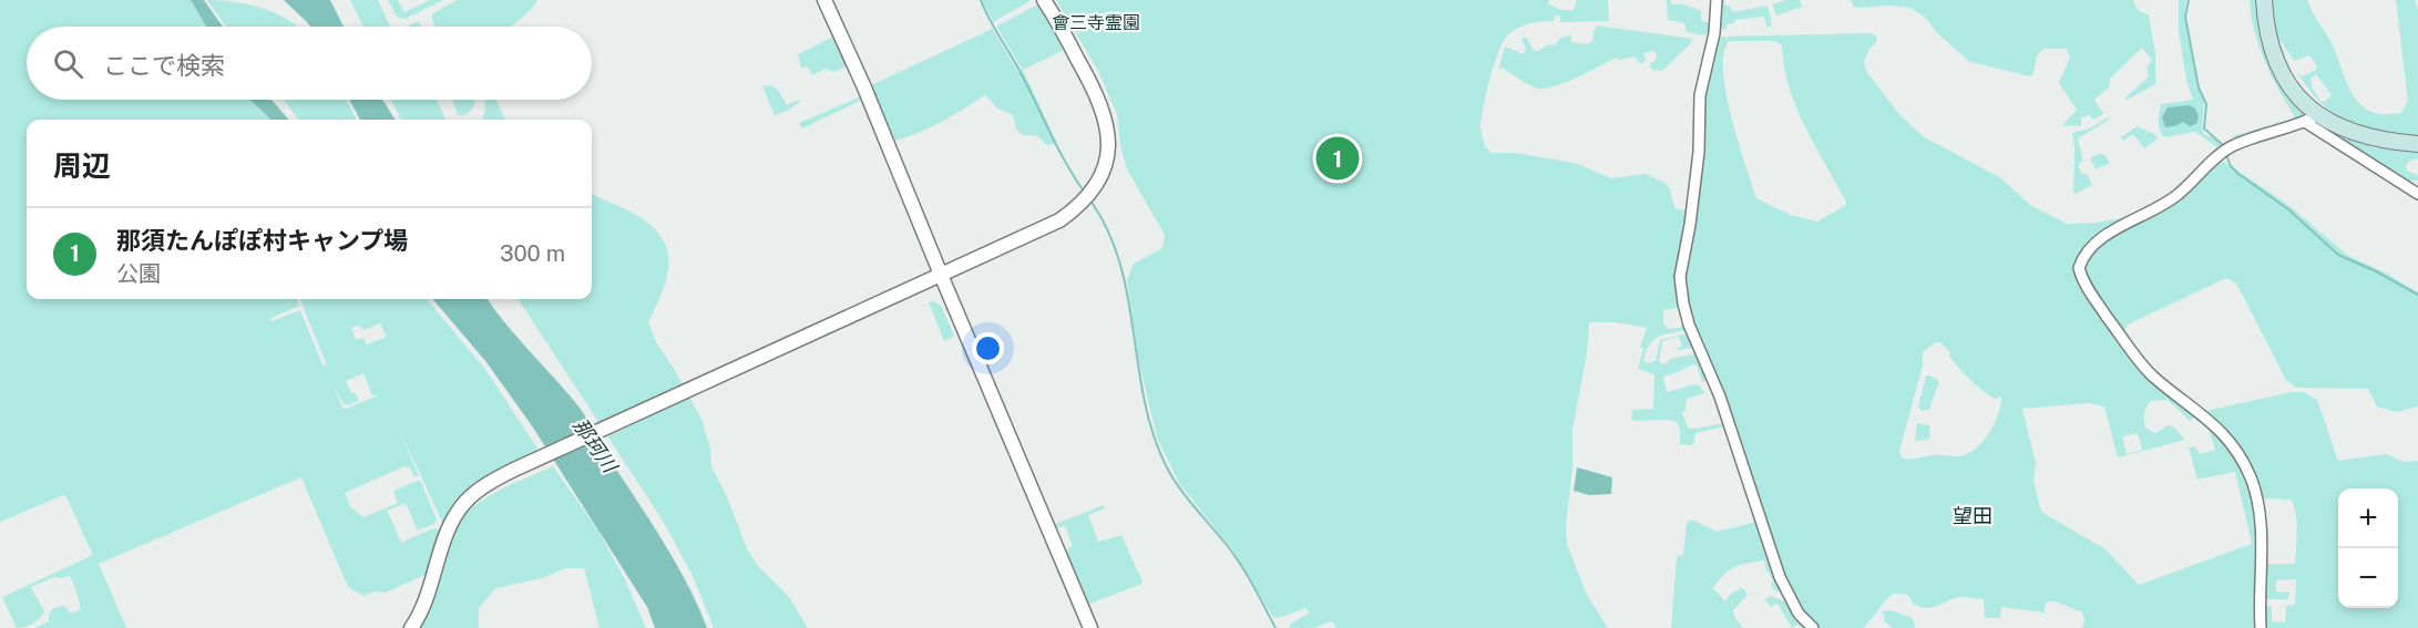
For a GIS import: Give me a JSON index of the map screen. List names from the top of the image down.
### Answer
{
  "districts": ["望田"],
  "water": ["那珂川"],
  "parks": ["會三寺霊園"],
  "page": {
    "search": "ここで検索",
    "heading": "周辺",
    "pins": "1",
    "list": [
      {
        "mark": "1",
        "name": "那須たんぽぽ村キャンプ場",
        "note": "公園",
        "value": "300 m"
      }
    ],
    "map_buttons": ["+", "−"]
  }
}
